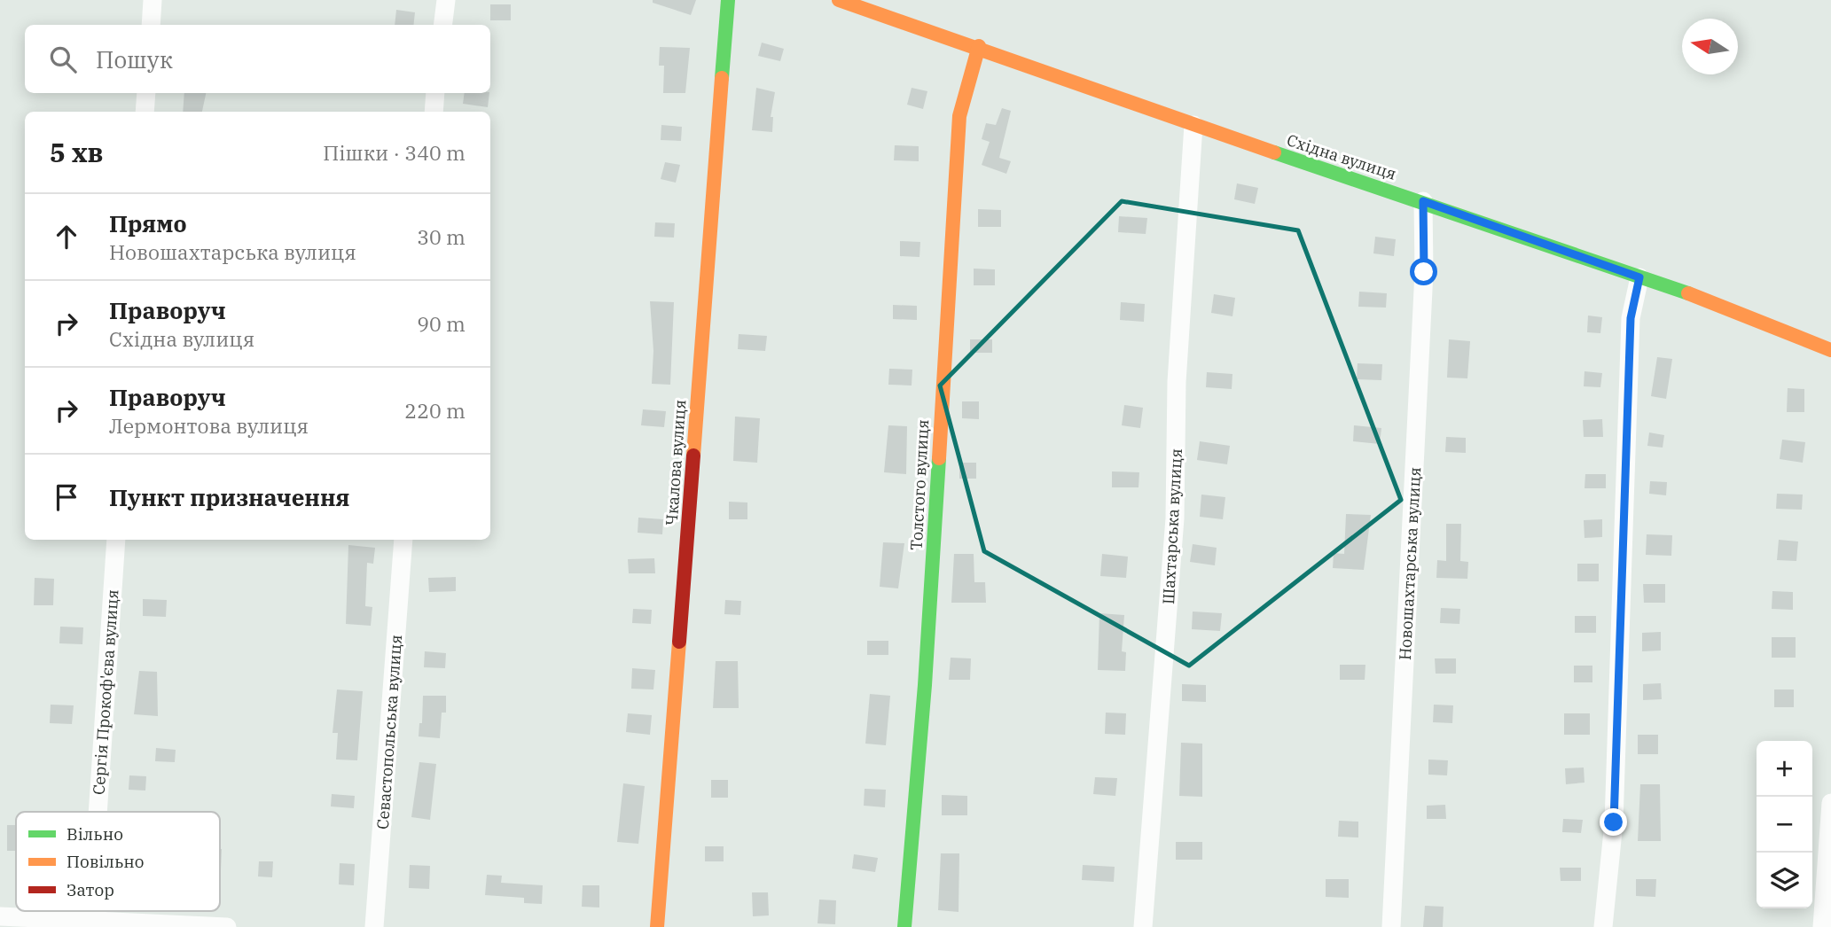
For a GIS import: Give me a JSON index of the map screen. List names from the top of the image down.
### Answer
{
  "streets": {
    "street": [
      "Східна вулиця",
      "Чкалова вулиця",
      "Толстого вулиця",
      "Шахтарська вулиця",
      "Новошахтарська вулиця",
      "Сергія Прокоф'єва вулиця",
      "Севастопольська вулиця"
    ]
  },
  "crossings": [
    ["Східна вулиця", "Толстого вулиця"],
    ["Східна вулиця", "Шахтарська вулиця"],
    ["Східна вулиця", "Новошахтарська вулиця"]
  ],
  "legend": ["Вільно", "Повільно", "Затор"],
  "north": "left",
  "page": {
    "search": "Пошук",
    "heading": ["5 хв", "Пішки · 340 m"],
    "list": [
      ["Прямо", "Новошахтарська вулиця", "30 m"],
      ["Праворуч", "Східна вулиця", "90 m"],
      ["Праворуч", "Лермонтова вулиця", "220 m"],
      "Пункт призначення"
    ],
    "map_buttons": ["+", "−"]
  }
}
